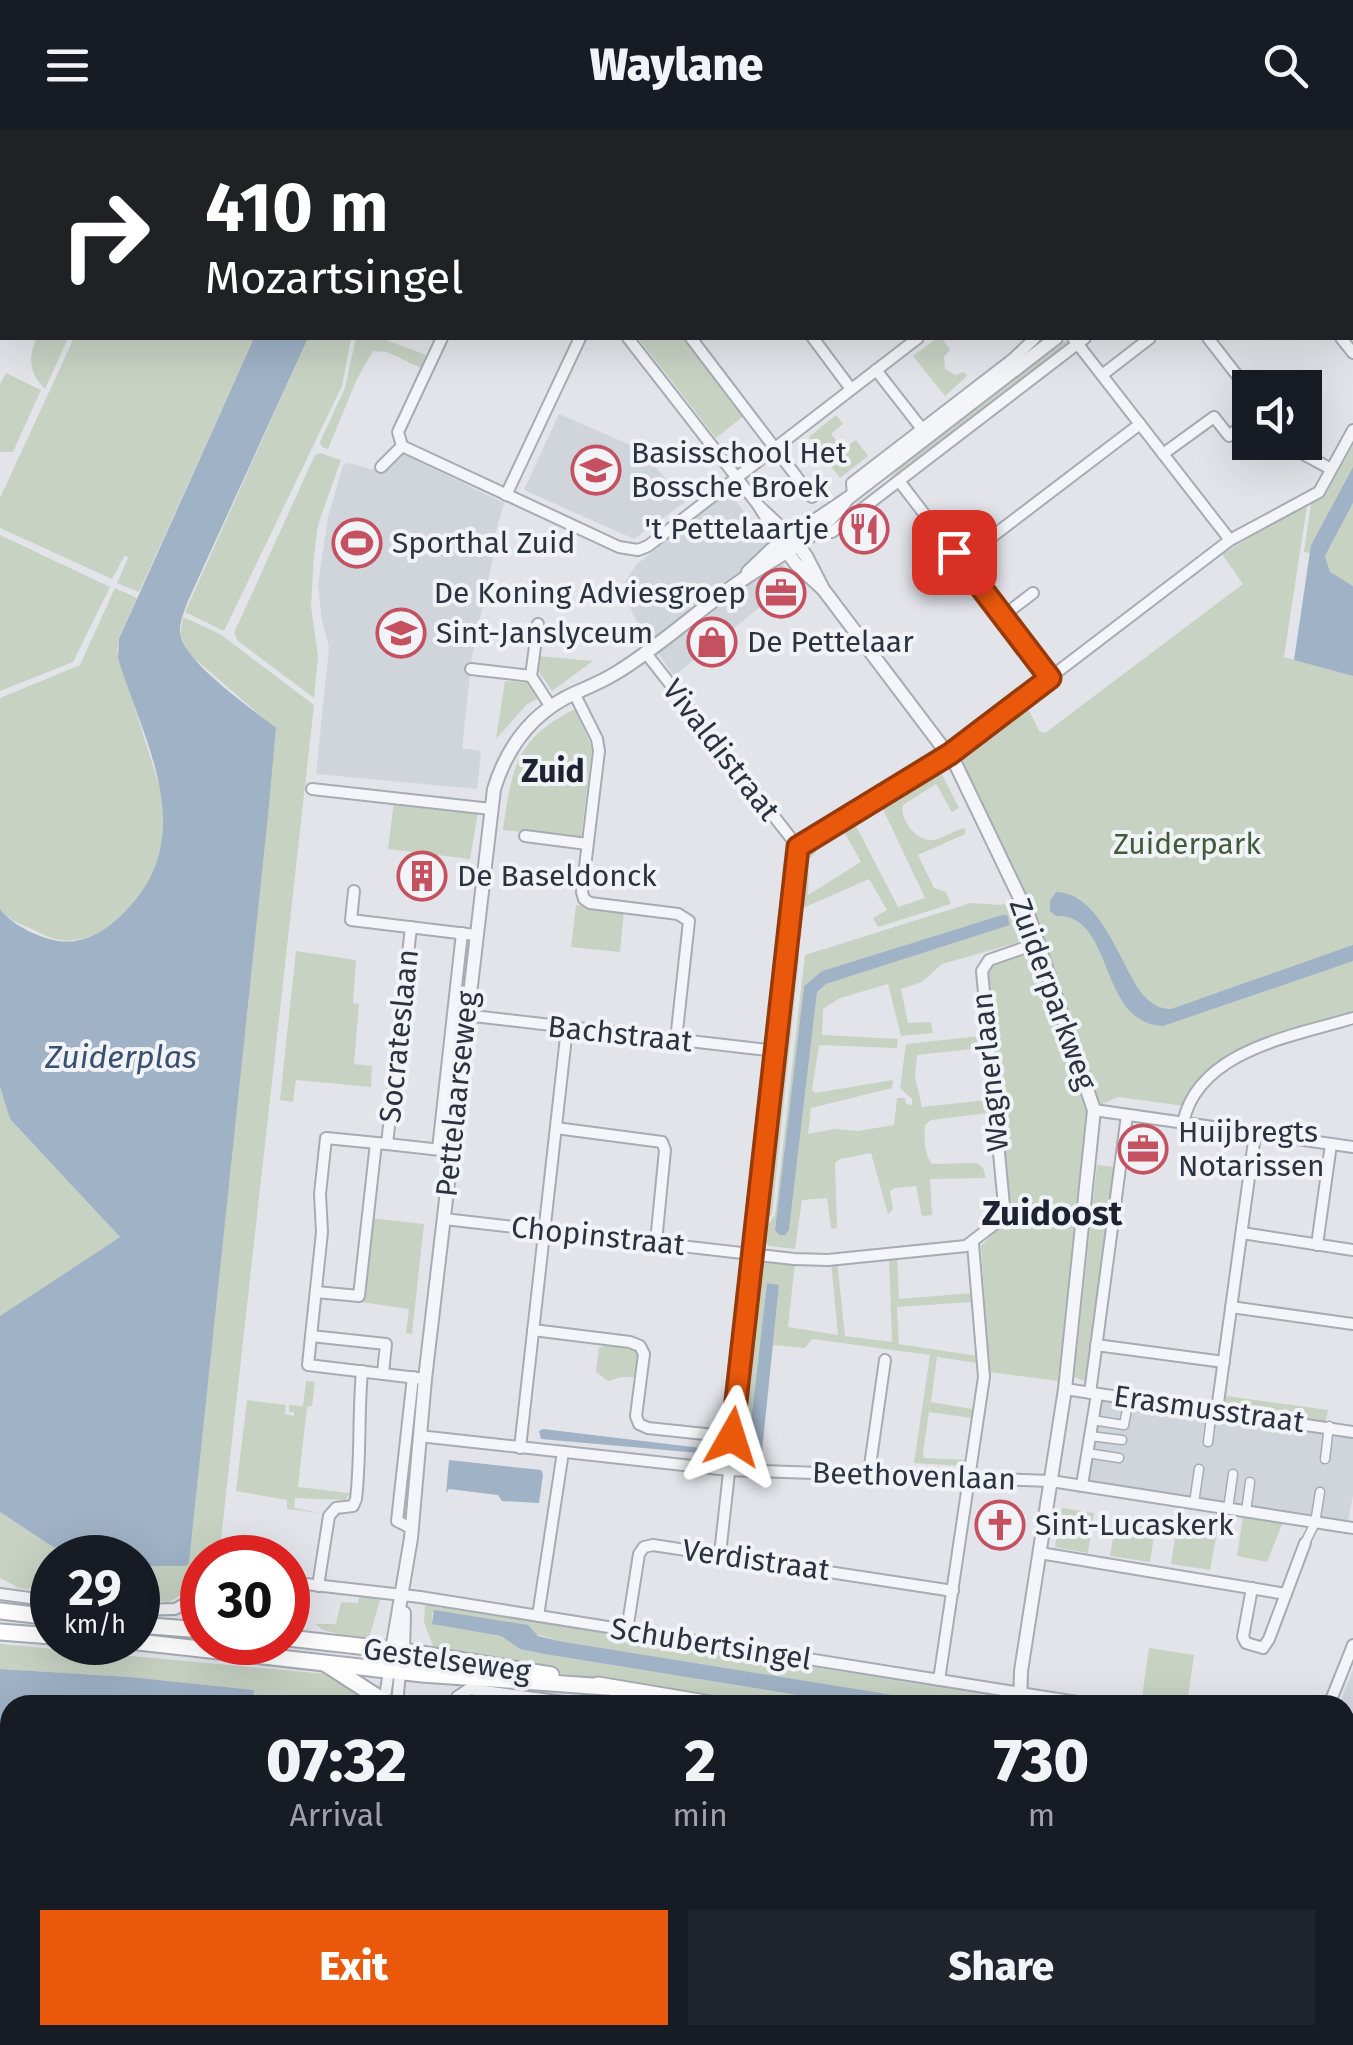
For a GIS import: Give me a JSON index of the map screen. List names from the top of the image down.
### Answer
{
  "streets": {
    "main road": ["Gestelseweg"],
    "street": [
      "Vivaldistraat",
      "Zuiderparkweg",
      "Bachstraat",
      "Socrateslaan",
      "Wagnerlaan",
      "Pettelaarseweg",
      "Chopinstraat",
      "Erasmusstraat",
      "Beethovenlaan",
      "Verdistraat",
      "Schubertsingel"
    ]
  },
  "crossings": [
    ["Vivaldistraat", "Pettelaarseweg"],
    ["Zuiderparkweg", "Wagnerlaan"],
    ["Zuiderparkweg", "Pettelaarseweg"],
    ["Zuiderparkweg", "Erasmusstraat"],
    ["Zuiderparkweg", "Beethovenlaan"],
    ["Bachstraat", "Pettelaarseweg"],
    ["Pettelaarseweg", "Chopinstraat"],
    ["Pettelaarseweg", "Beethovenlaan"],
    ["Pettelaarseweg", "Schubertsingel"],
    ["Pettelaarseweg", "Gestelseweg"],
    ["Verdistraat", "Schubertsingel"]
  ],
  "districts": ["Zuid", "Zuidoost"],
  "water": ["Zuiderplas"],
  "parks": ["Zuiderpark"],
  "places": {
    "school or university": ["Basisschool Het Bossche Broek", "Sint-Janslyceum"],
    "restaurant": ["'t Pettelaartje"],
    "sports": ["Sporthal Zuid"],
    "office": ["De Koning Adviesgroep", "Huijbregts Notarissen"],
    "shop": ["De Pettelaar"],
    "building": ["De Baseldonck"],
    "church": ["Sint-Lucaskerk"]
  },
  "page": {
    "header": "Waylane",
    "turn": ["410 m", "Mozartsingel"],
    "speed": "29 km/h",
    "limit": "30",
    "eta": [
      "07:32",
      "Arrival",
      "2",
      "min",
      "730",
      "m"
    ],
    "buttons": ["Exit", "Share"]
  }
}
